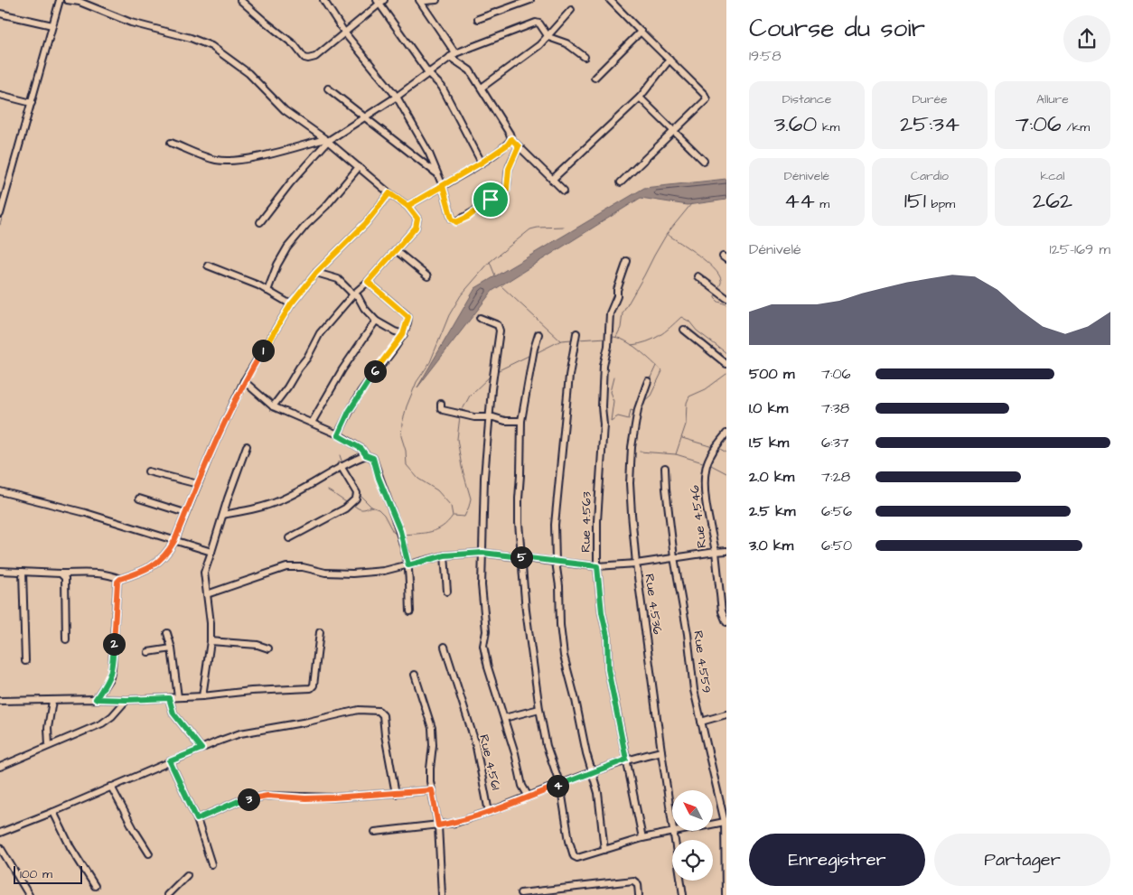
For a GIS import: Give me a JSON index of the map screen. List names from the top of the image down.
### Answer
{
  "streets": {
    "street": [
      "Rue 4.546",
      "Rue 4.563",
      "Rue 4.536",
      "Rue 4.559",
      "Rue 4.561"
    ]
  },
  "crossings": [
    ["Rue 4.546", "Rue 4.563"],
    ["Rue 4.546", "Rue 4.536"],
    ["Rue 4.546", "Rue 4.559"],
    ["Rue 4.563", "Rue 4.561"],
    ["Rue 4.536", "Rue 4.561"]
  ],
  "scale_bar": "100 m",
  "north": "top left",
  "page": {
    "heading": ["Course du soir", "19:58"],
    "stats": [
      ["Distance", "3.60 km"],
      ["Durée", "25:34"],
      ["Allure", "7:06 /km"],
      ["Dénivelé", "44 m"],
      ["Cardio", "151 bpm"],
      ["kcal", "262"]
    ],
    "chart": ["Dénivelé", "125–169 m"],
    "pins": [
      "1",
      "6",
      "5",
      "2",
      "4",
      "3"
    ],
    "list": [
      {
        "name": "500 m",
        "note": "7:06"
      },
      {
        "name": "1.0 km",
        "note": "7:38"
      },
      {
        "name": "1.5 km",
        "note": "6:37"
      },
      {
        "name": "2.0 km",
        "note": "7:28"
      },
      {
        "name": "2.5 km",
        "note": "6:56"
      },
      {
        "name": "3.0 km",
        "note": "6:50"
      }
    ],
    "buttons": ["Enregistrer", "Partager"],
    "scale": "100 m"
  }
}
